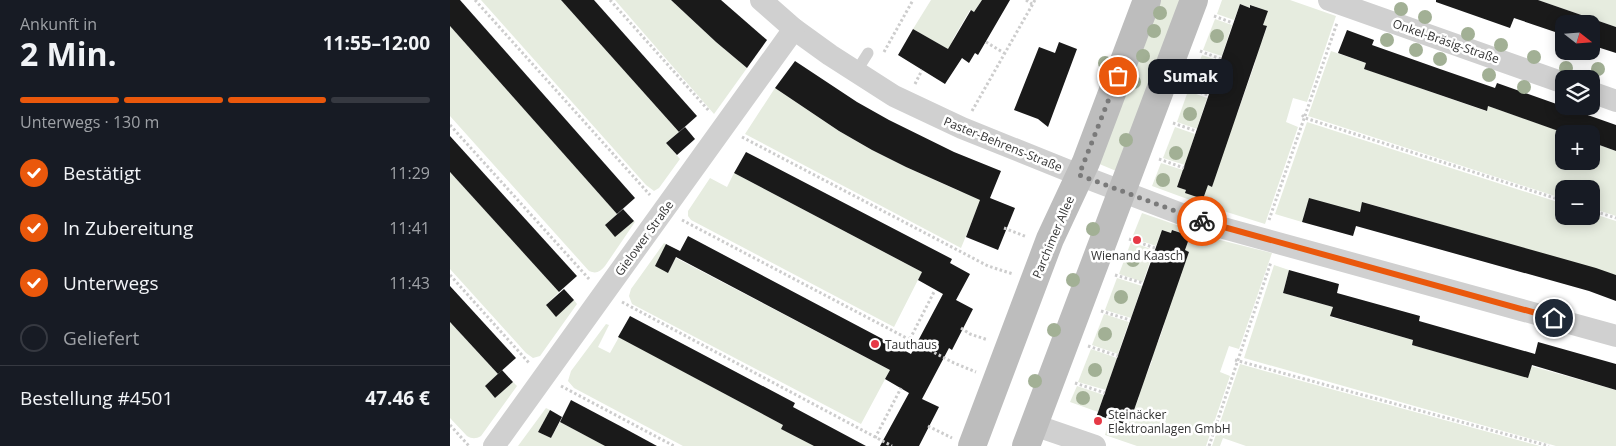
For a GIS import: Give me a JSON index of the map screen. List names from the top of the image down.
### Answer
{
  "streets": {
    "street": [
      "Onkel-Bräsig-Straße",
      "Paster-Behrens-Straße",
      "Parchimer Allee",
      "Gielower Straße"
    ]
  },
  "crossings": [
    ["Paster-Behrens-Straße", "Parchimer Allee"],
    ["Paster-Behrens-Straße", "Gielower Straße"]
  ],
  "places": [
    "Sumak",
    "Wienand Kaasch",
    "Tauthaus",
    "Steinäcker Elektroanlagen GmbH"
  ],
  "north": "right",
  "page": {
    "heading": ["2 Min.", "Ankunft in", "11:55–12:00"],
    "panel": ["Bestellung #4501", "47.46 €"],
    "map_buttons": ["+", "−"],
    "bubble": "Sumak",
    "bar": "Unterwegs · 130 m",
    "list": [
      ["Bestätigt", "11:29"],
      ["In Zubereitung", "11:41"],
      ["Unterwegs", "11:43"],
      "Geliefert"
    ]
  }
}
